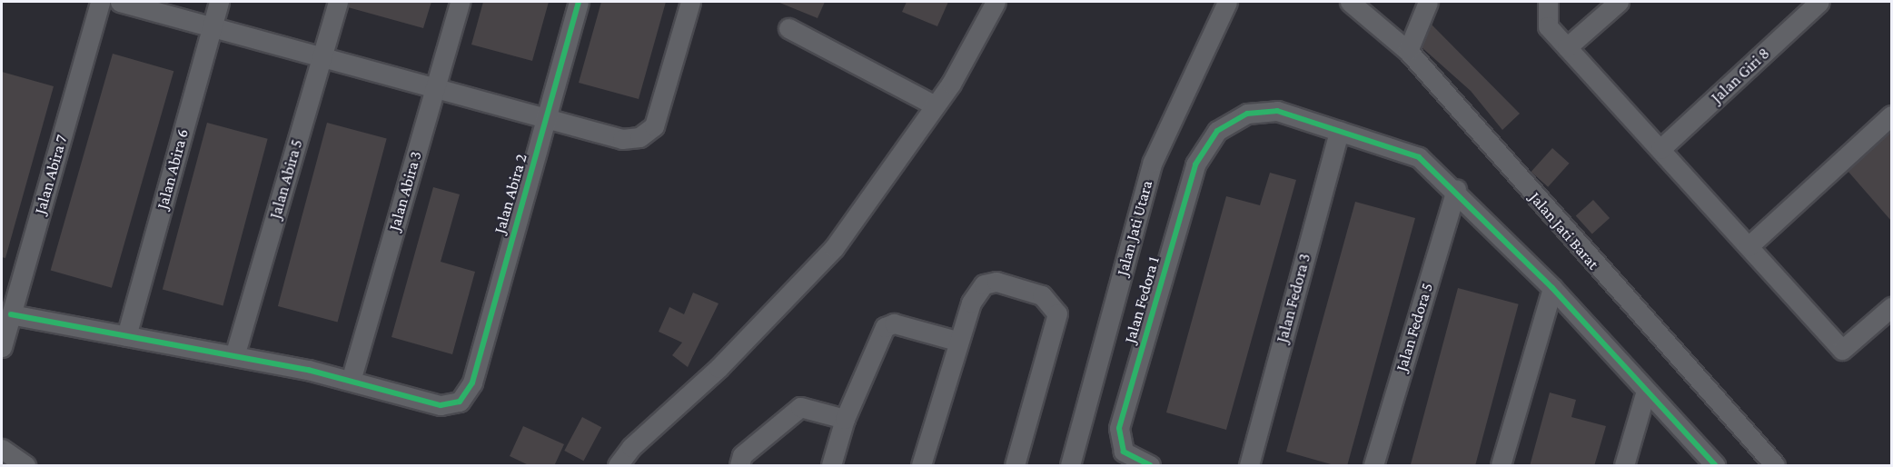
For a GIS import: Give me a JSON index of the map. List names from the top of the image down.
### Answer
{
  "streets": {
    "street": [
      "Jalan Giri 8",
      "Jalan Abira 6",
      "Jalan Abira 7",
      "Jalan Abira 5",
      "Jalan Abira 3",
      "Jalan Abira 2",
      "Jalan Jati Utara",
      "Jalan Jati Barat",
      "Jalan Fedora 3",
      "Jalan Fedora 1",
      "Jalan Fedora 5"
    ]
  },
  "crossings": [
    ["Jalan Abira 3", "Jalan Abira 2"],
    ["Jalan Fedora 3", "Jalan Fedora 1"]
  ]
}
